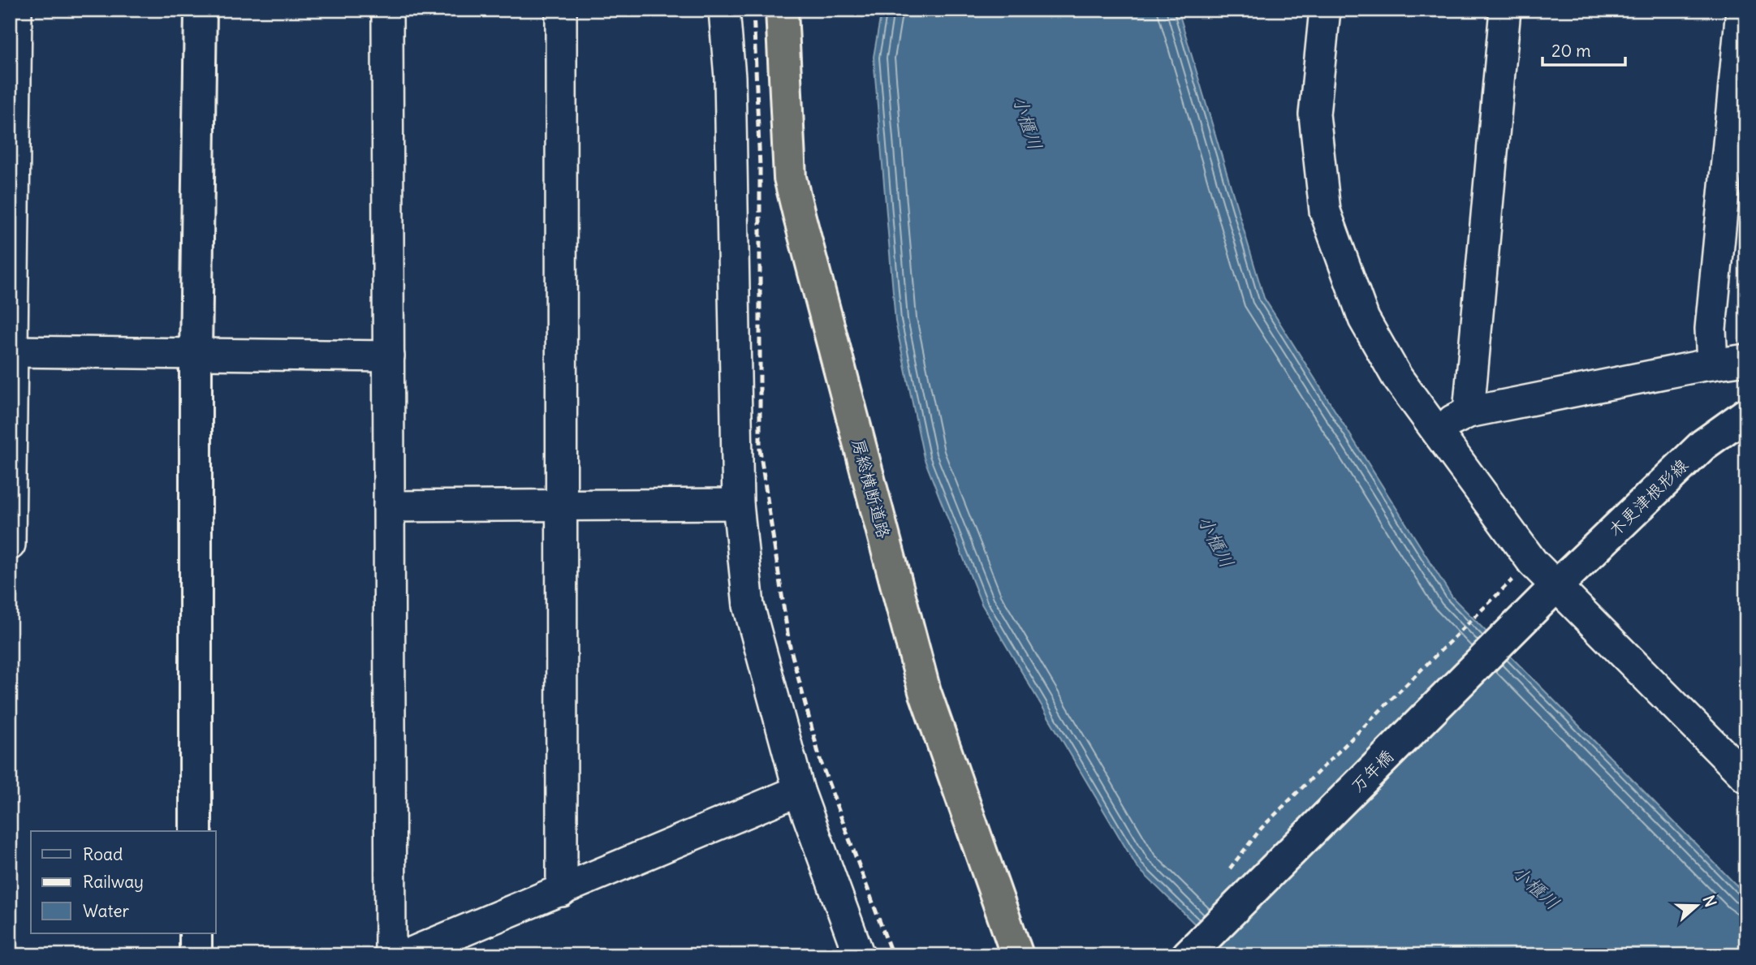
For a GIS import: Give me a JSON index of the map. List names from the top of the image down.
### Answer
{
  "streets": {
    "highway": ["房総横断道路"],
    "street": ["木更津根形線", "万年橋"]
  },
  "crossings": [
    ["木更津根形線", "万年橋"]
  ],
  "water": ["小櫃川"],
  "legend": ["Road", "Railway", "Water"],
  "scale_bar": "20 m",
  "north": "right"
}
